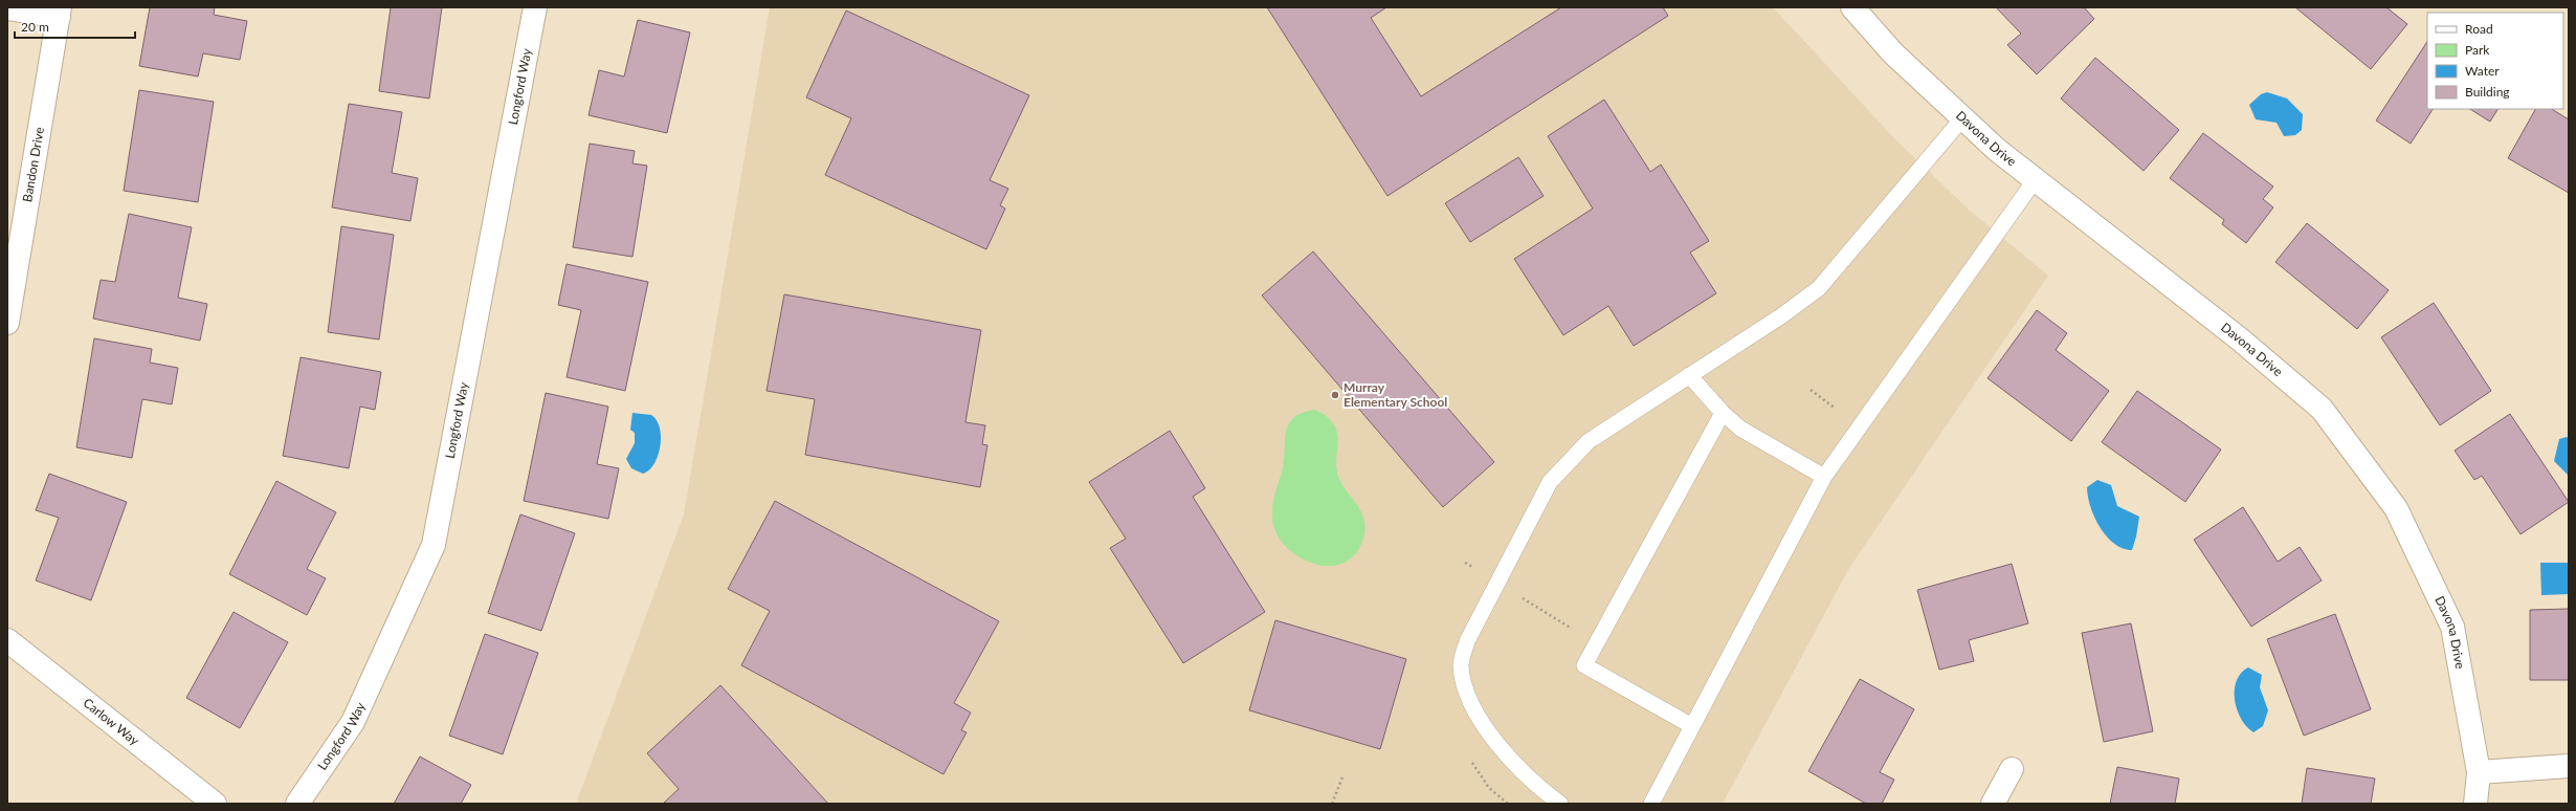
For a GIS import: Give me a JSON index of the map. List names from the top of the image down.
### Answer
{
  "streets": {
    "street": [
      "Longford Way",
      "Davona Drive",
      "Bandon Drive",
      "Carlow Way"
    ]
  },
  "places": ["Murray Elementary School"],
  "legend": [
    "Road",
    "Park",
    "Water",
    "Building"
  ],
  "scale_bar": "20 m"
}
